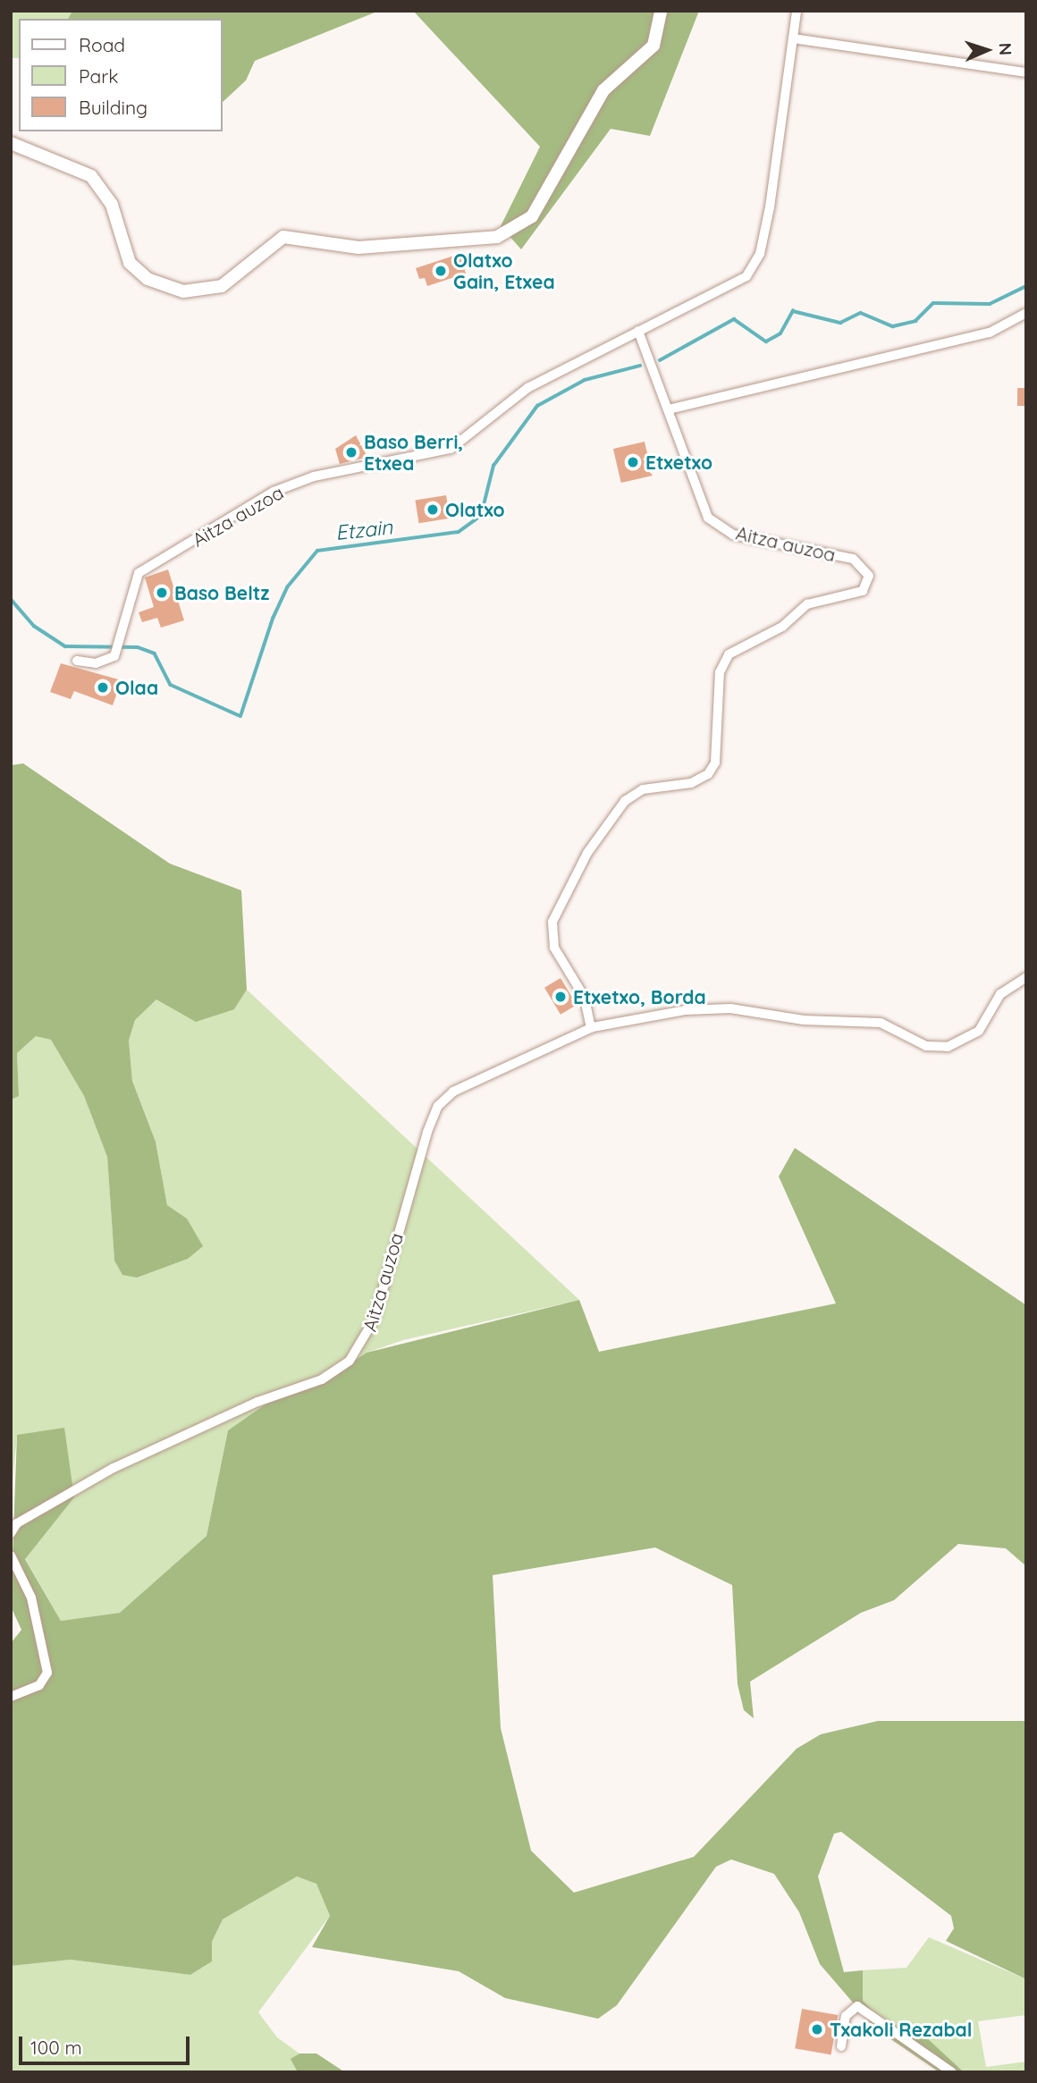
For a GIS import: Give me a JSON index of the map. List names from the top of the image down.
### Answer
{
  "streets": {
    "street": ["Aitza auzoa"]
  },
  "water": ["Etzain"],
  "places": [
    "Olatxo Gain, Etxea",
    "Baso Berri, Etxea",
    "Etxetxo",
    "Olatxo",
    "Baso Beltz",
    "Olaa",
    "Etxetxo, Borda",
    "Txakoli Rezabal"
  ],
  "legend": ["Road", "Park", "Building"],
  "scale_bar": "100 m",
  "north": "right"
}
